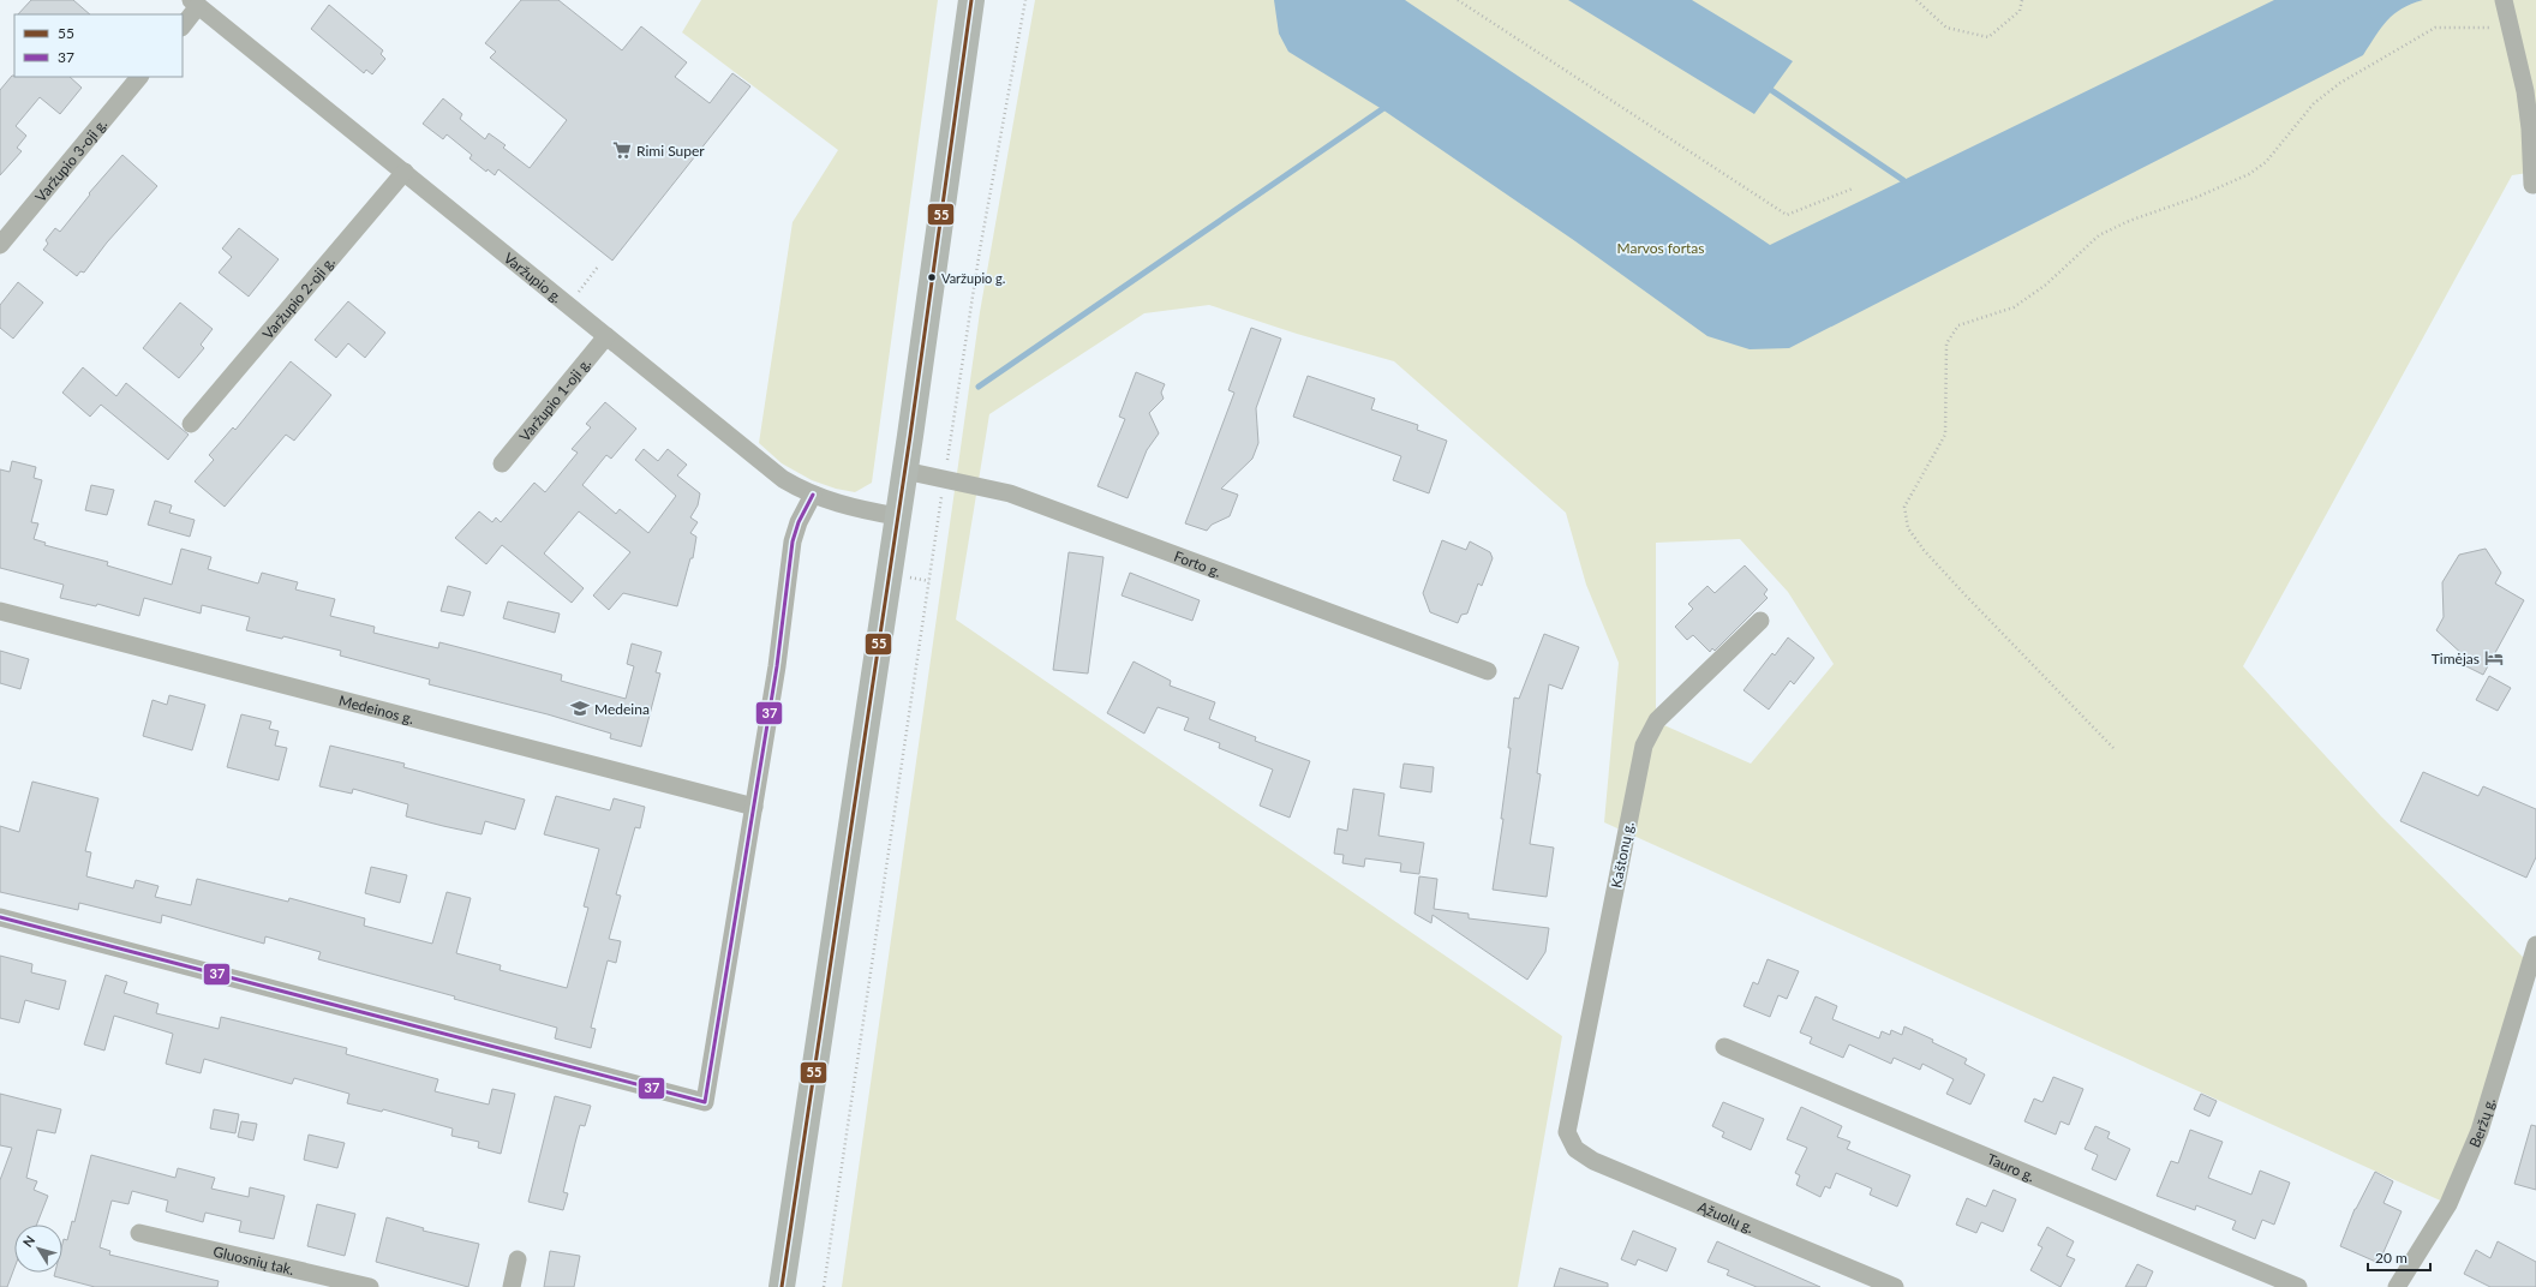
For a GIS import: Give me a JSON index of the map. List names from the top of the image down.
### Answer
{
  "streets": {
    "street": [
      "Varžupio 3-oji g.",
      "Varžupio g.",
      "Varžupio 2-oji g.",
      "Varžupio 1-oji g.",
      "Forto g.",
      "Medeinos g.",
      "Kaštonų g.",
      "Beržų g.",
      "Tauro g.",
      "Ąžuolų g.",
      "Gluosnių tak."
    ]
  },
  "crossings": [
    ["Varžupio g.", "Varžupio 2-oji g."],
    ["Varžupio g.", "Varžupio 1-oji g."],
    ["Kaštonų g.", "Ąžuolų g."]
  ],
  "parks": ["Marvos fortas"],
  "places": {
    "supermarket": ["Rimi Super"],
    "other": ["Varžupio g."],
    "hotel": ["Timėjas"],
    "school or university": ["Medeina"]
  },
  "lines": ["transit line 55", "transit line 37"],
  "legend": ["55", "37"],
  "scale_bar": "20 m",
  "north": "top left"
}
